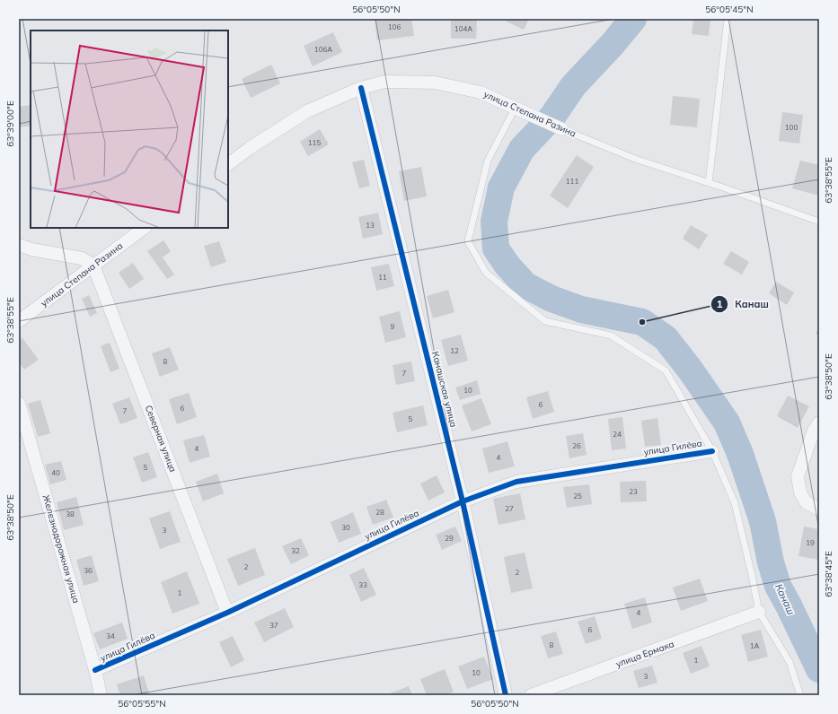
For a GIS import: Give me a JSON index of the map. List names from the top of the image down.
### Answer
{
  "streets": {
    "street": [
      "улица Степана Разина",
      "Канашская улица",
      "Северная улица",
      "улица Гилёва",
      "Железнодорожная улица",
      "улица Ермака"
    ]
  },
  "crossings": [
    ["улица Степана Разина", "Канашская улица"],
    ["улица Степана Разина", "Северная улица"],
    ["Канашская улица", "улица Гилёва"],
    ["Северная улица", "улица Гилёва"],
    ["улица Гилёва", "Железнодорожная улица"]
  ],
  "water": ["Канаш"],
  "places": ["Канаш"],
  "house_numbers": [
    "106",
    "104А",
    "106А",
    "100",
    "115",
    "111",
    "13",
    "11",
    "9",
    "12",
    "8",
    "7",
    "10",
    "6",
    "6",
    "7",
    "5",
    "24",
    "26",
    "4",
    "4",
    "5",
    "40",
    "23",
    "25",
    "27",
    "28",
    "38",
    "30",
    "3",
    "29",
    "19",
    "32",
    "2",
    "36",
    "2",
    "33",
    "1",
    "4",
    "37",
    "6",
    "34",
    "8",
    "1А",
    "1",
    "10",
    "3"
  ],
  "coordinates": [
    "56°05'50\"N",
    "56°05'45\"N",
    "63°39'00\"E",
    "63°38'55\"E",
    "63°38'50\"E",
    "63°38'45\"E",
    "56°05'55\"N"
  ]
}
